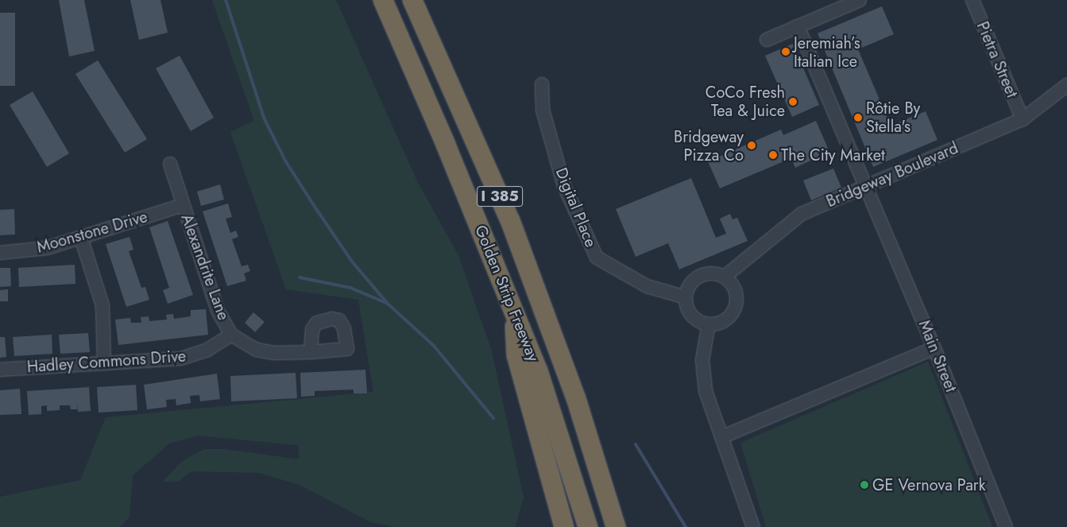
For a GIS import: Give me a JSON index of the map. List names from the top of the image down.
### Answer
{
  "streets": {
    "highway": ["I 385", "Golden Strip Freeway"],
    "street": [
      "Pietra Street",
      "Bridgeway Boulevard",
      "Digital Place",
      "Moonstone Drive",
      "Alexandrite Lane",
      "Main Street",
      "Hadley Commons Drive"
    ]
  },
  "crossings": [
    ["Pietra Street", "Bridgeway Boulevard"],
    ["Bridgeway Boulevard", "Digital Place"],
    ["Bridgeway Boulevard", "Main Street"],
    ["Moonstone Drive", "Alexandrite Lane"],
    ["Alexandrite Lane", "Hadley Commons Drive"]
  ],
  "places": [
    "Jeremiah’s Italian Ice",
    "CoCo Fresh Tea & Juice",
    "Rôtie By Stella's",
    "Bridgeway Pizza Co",
    "The City Market",
    "GE Vernova Park"
  ]
}
